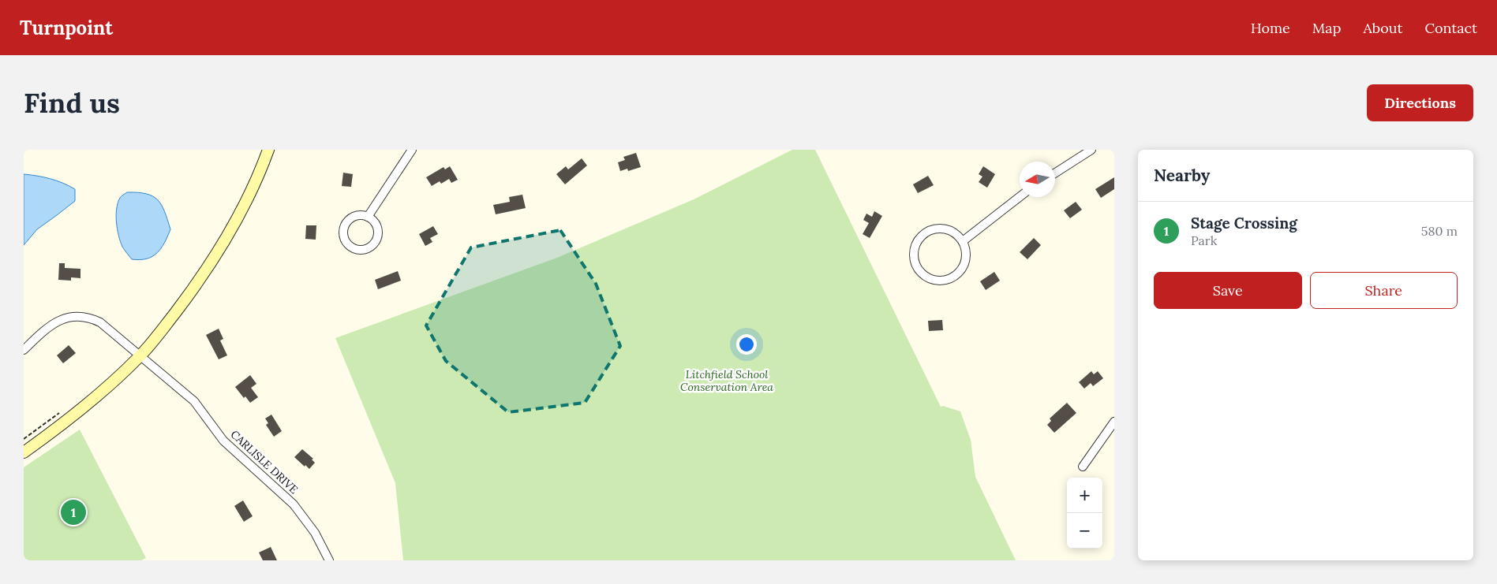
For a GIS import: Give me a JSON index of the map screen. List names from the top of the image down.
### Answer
{
  "streets": {
    "street": ["CARLISLE DRIVE"]
  },
  "parks": ["Litchfield School Conservation Area"],
  "north": "left",
  "page": {
    "header": "Turnpoint",
    "nav": [
      "Home",
      "Map",
      "About",
      "Contact"
    ],
    "buttons": [
      "Directions",
      ["Save", "Share"]
    ],
    "title": "Find us",
    "heading": "Nearby",
    "list": [
      {
        "mark": "1",
        "name": "Stage Crossing",
        "note": "Park",
        "value": "580 m"
      }
    ],
    "map_buttons": ["+", "−"],
    "pins": "1"
  }
}
